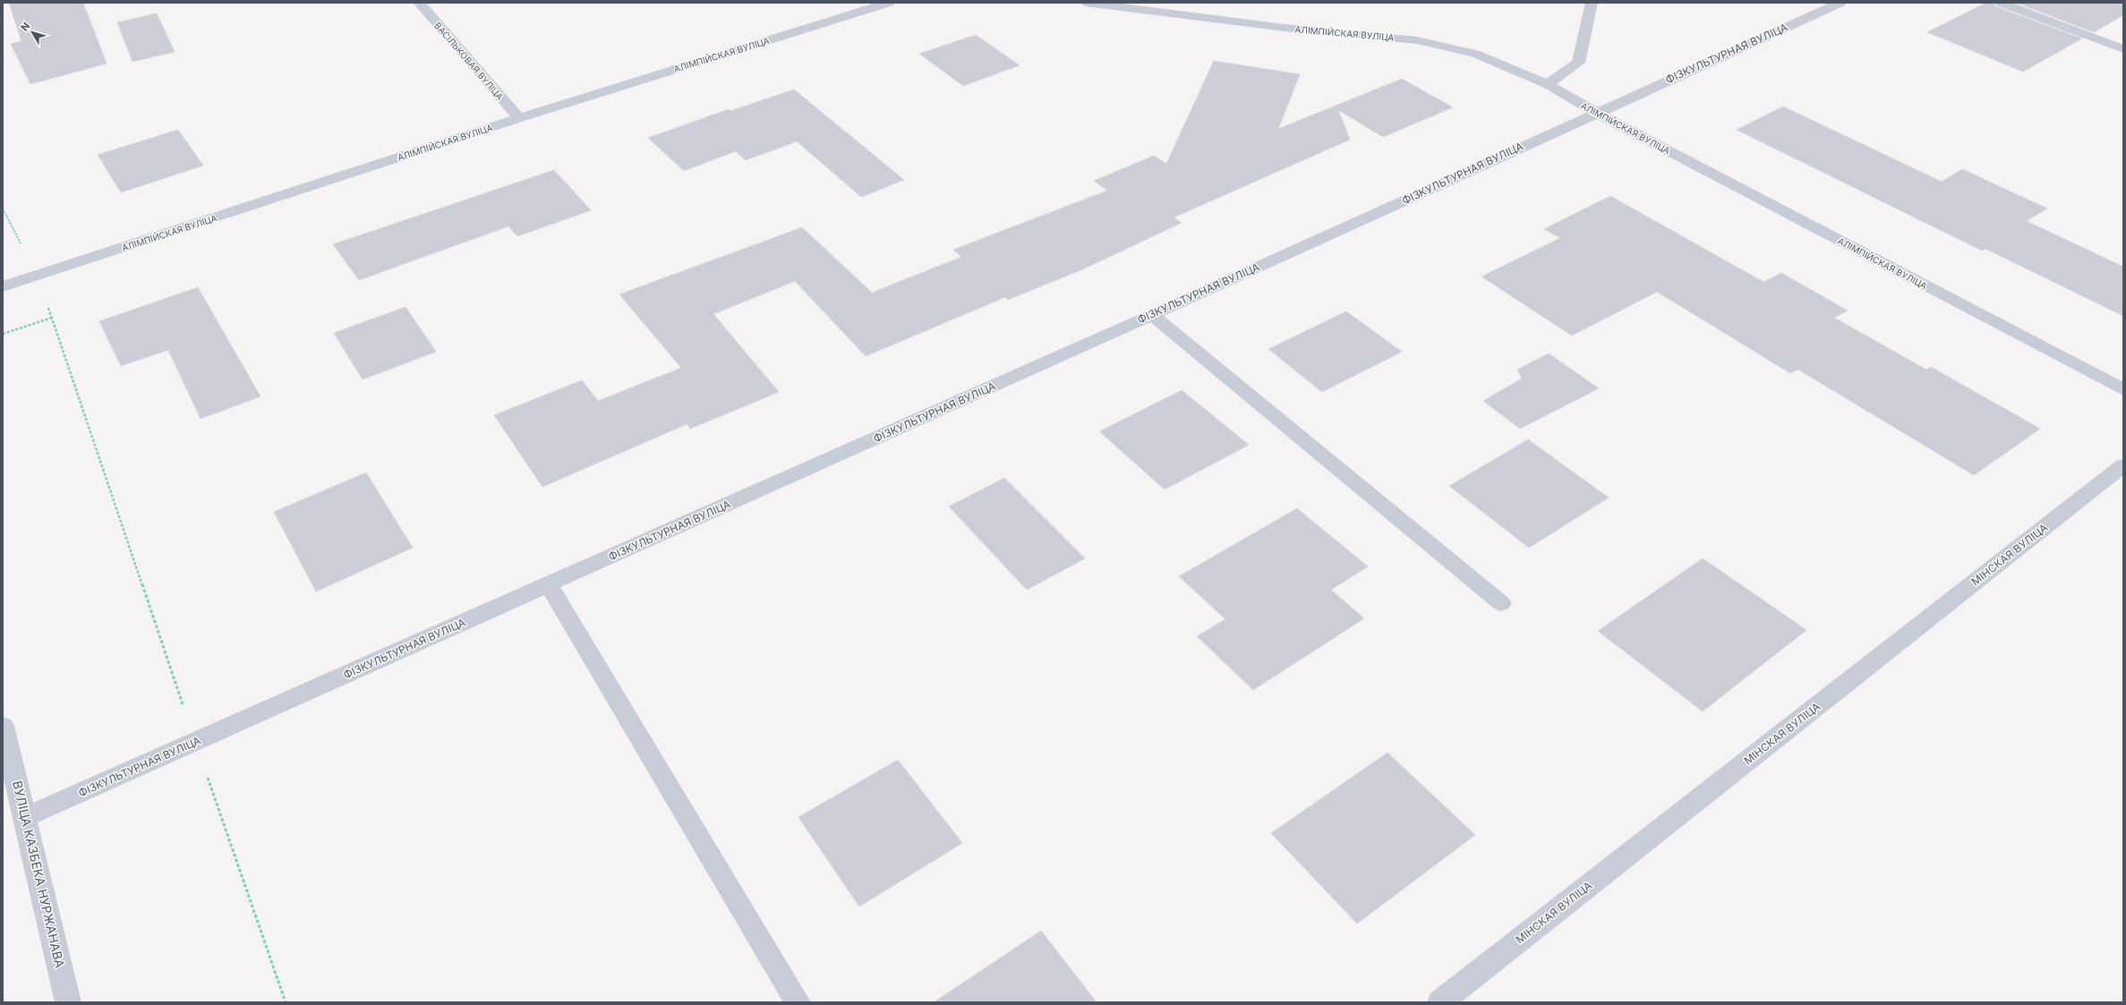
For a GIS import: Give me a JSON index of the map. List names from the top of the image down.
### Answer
{
  "streets": {
    "street": [
      "АЛІМПІЙСКАЯ ВУЛІЦА",
      "ФІЗКУЛЬТУРНАЯ ВУЛІЦА",
      "ВАСІЛЬКОВАЯ ВУЛІЦА",
      "МІНСКАЯ ВУЛІЦА",
      "ВУЛІЦА КАЗБЕКА НУРЖАНАВА"
    ]
  },
  "crossings": [
    ["АЛІМПІЙСКАЯ ВУЛІЦА", "ФІЗКУЛЬТУРНАЯ ВУЛІЦА"],
    ["АЛІМПІЙСКАЯ ВУЛІЦА", "ВАСІЛЬКОВАЯ ВУЛІЦА"],
    ["ФІЗКУЛЬТУРНАЯ ВУЛІЦА", "ВУЛІЦА КАЗБЕКА НУРЖАНАВА"]
  ],
  "north": "top left"
}
